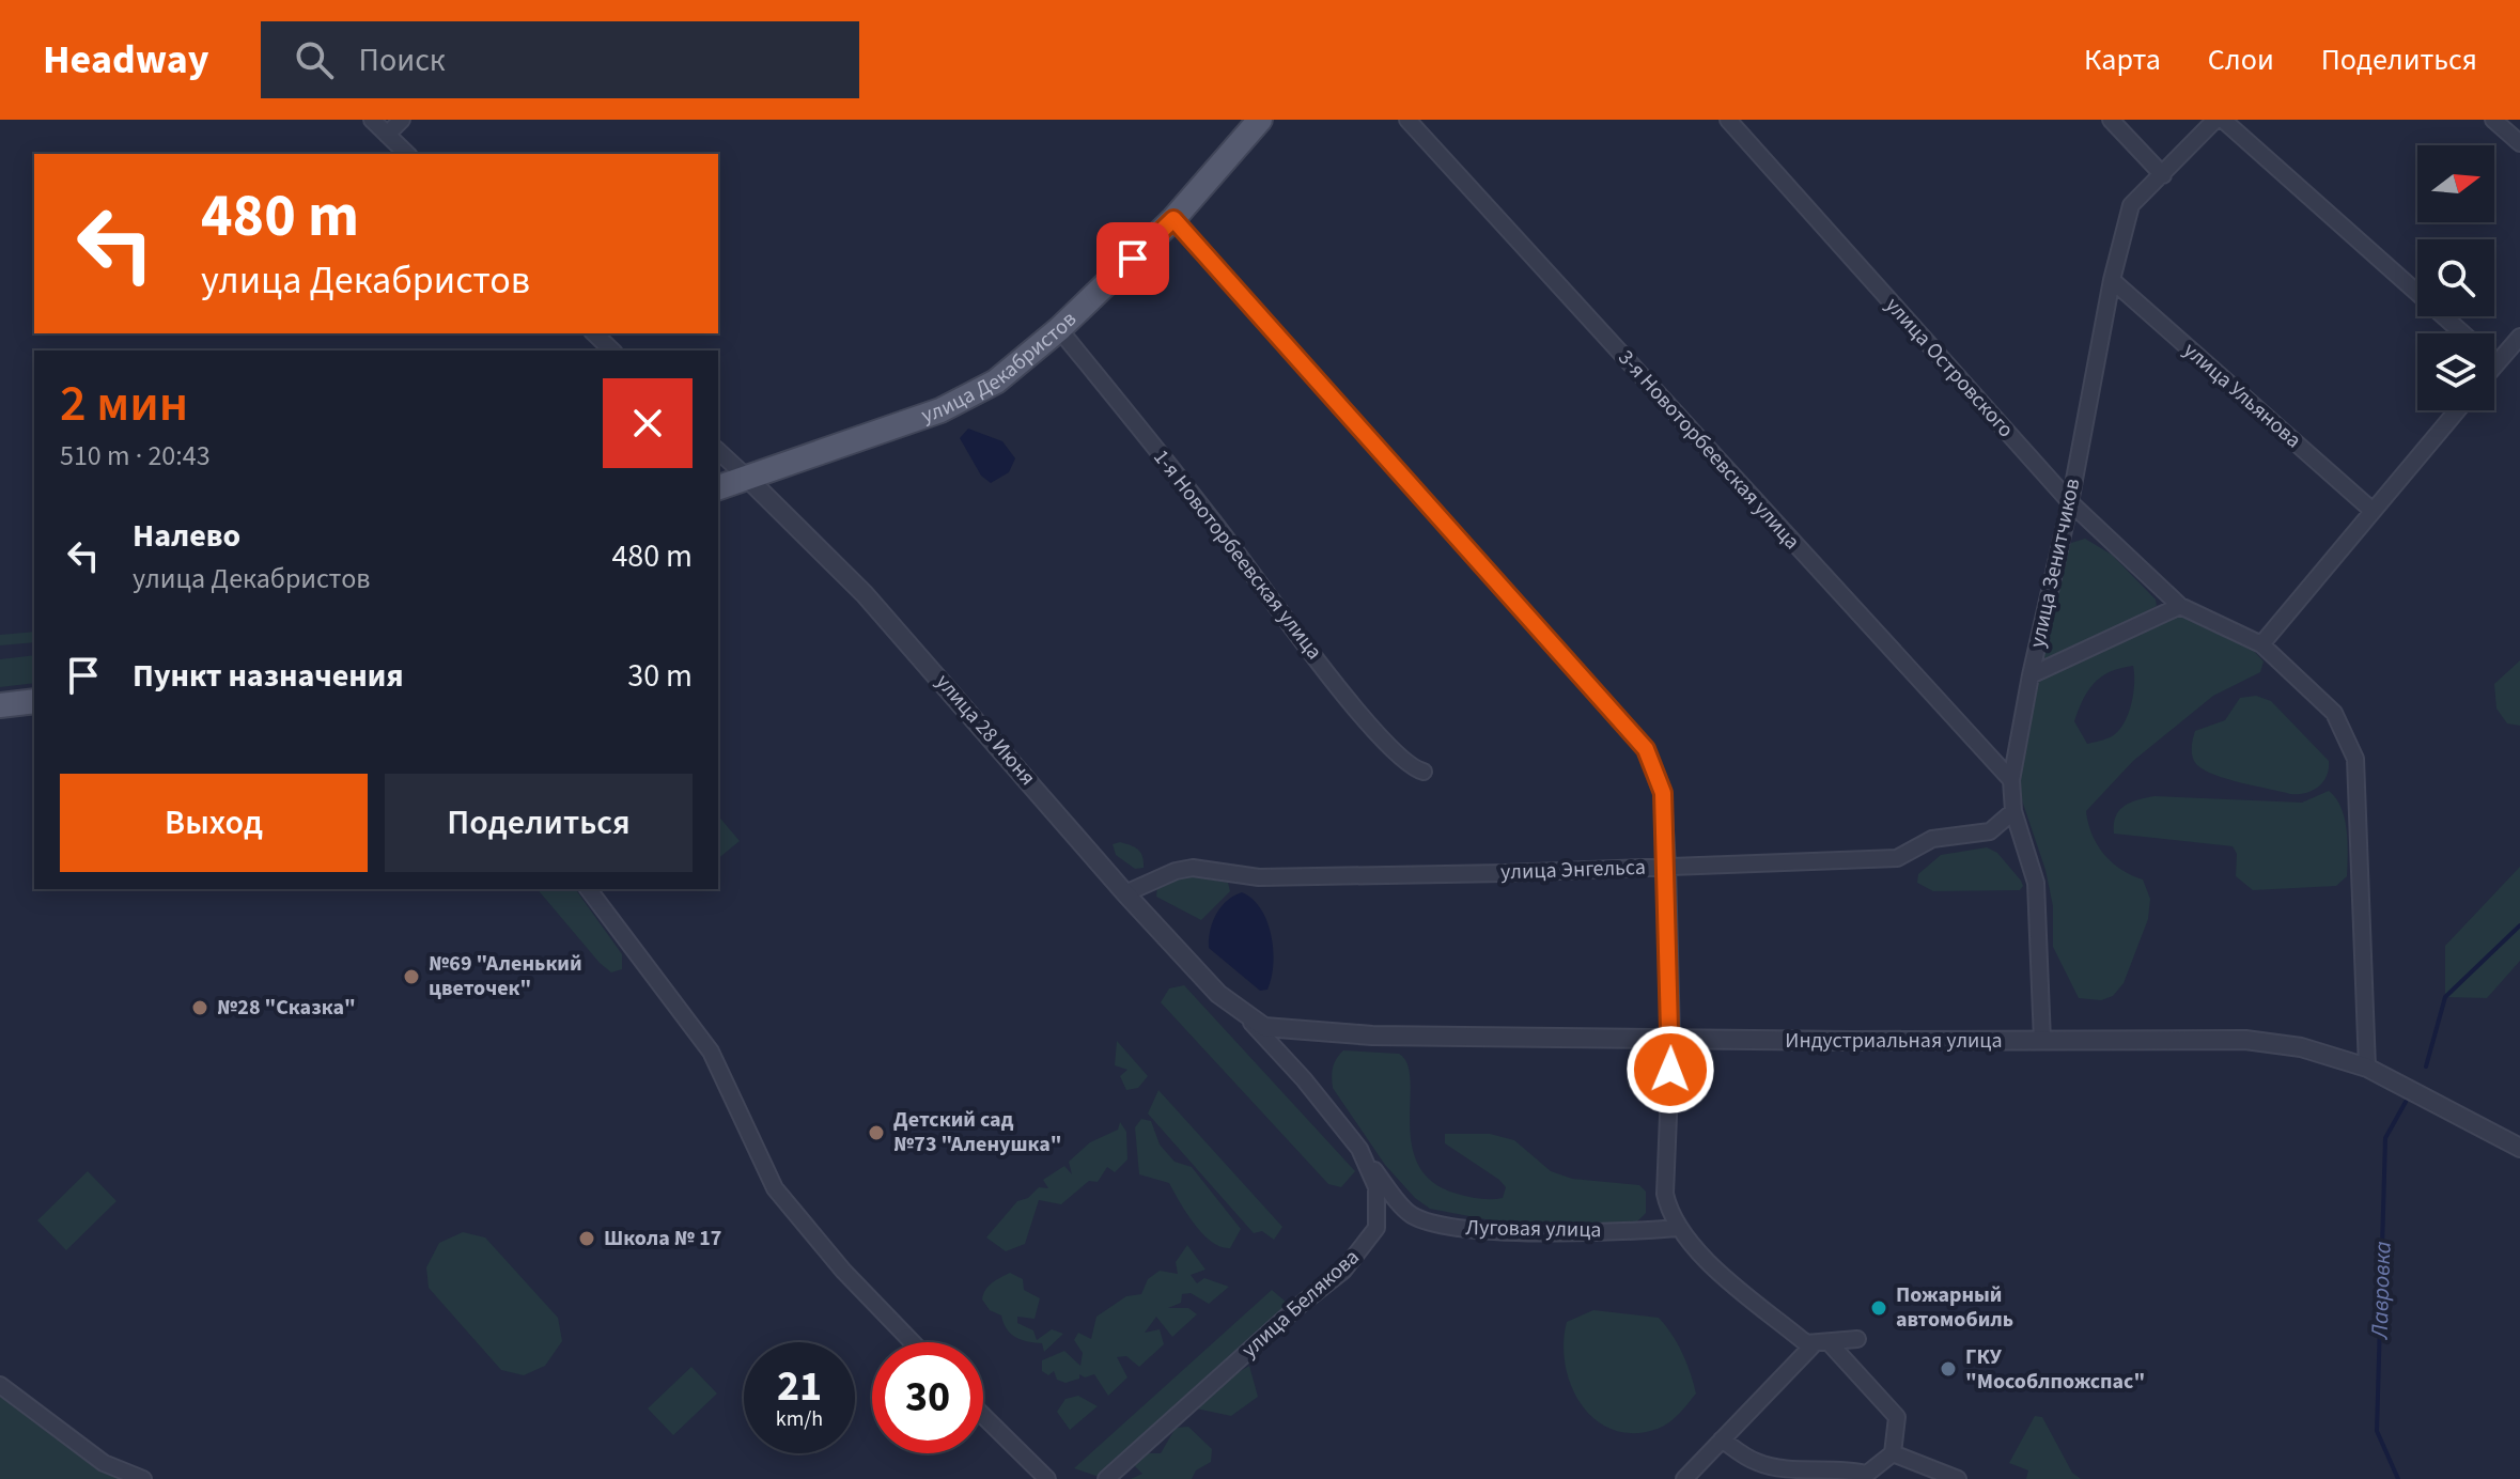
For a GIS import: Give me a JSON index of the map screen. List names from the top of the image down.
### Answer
{
  "streets": {
    "main road": ["улица Декабристов"],
    "street": [
      "улица Островского",
      "улица Ульянова",
      "3-я Новоторбеевская улица",
      "1-я Новоторбеевская улица",
      "улица Зенитчиков",
      "улица 28 Июня",
      "улица Энгельса",
      "Индустриальная улица",
      "Луговая улица",
      "улица Белякова"
    ]
  },
  "crossings": [
    ["улица Декабристов", "1-я Новоторбеевская улица"],
    ["улица Декабристов", "улица 28 Июня"],
    ["улица Островского", "улица Зенитчиков"],
    ["улица Островского", "Индустриальная улица"],
    ["улица Ульянова", "улица Зенитчиков"],
    ["3-я Новоторбеевская улица", "улица Зенитчиков"],
    ["улица Зенитчиков", "улица Энгельса"],
    ["улица Зенитчиков", "Индустриальная улица"],
    ["улица 28 Июня", "улица Энгельса"],
    ["улица 28 Июня", "Индустриальная улица"],
    ["улица 28 Июня", "улица Белякова"],
    ["Индустриальная улица", "улица Белякова"],
    ["Луговая улица", "улица Белякова"]
  ],
  "water": ["Лавровка"],
  "places": [
    "№69 \"Аленький цветочек\"",
    "№28 \"Сказка\"",
    "Детский сад №73 \"Аленушка\"",
    "Школа № 17",
    "Пожарный автомобиль",
    "ГКУ \"Мособлпожспас\""
  ],
  "north": "right",
  "page": {
    "header": "Headway",
    "search": "Поиск",
    "nav": ["Карта", "Слои", "Поделиться"],
    "turn": ["480 m", "улица Декабристов"],
    "heading": ["2 мин", "510 m · 20:43"],
    "list": [
      {
        "name": "Налево",
        "note": "улица Декабристов",
        "value": "480 m"
      },
      {
        "name": "Пункт назначения",
        "value": "30 m"
      }
    ],
    "buttons": ["Выход", "Поделиться"],
    "speed": "21 km/h",
    "limit": "30"
  }
}
